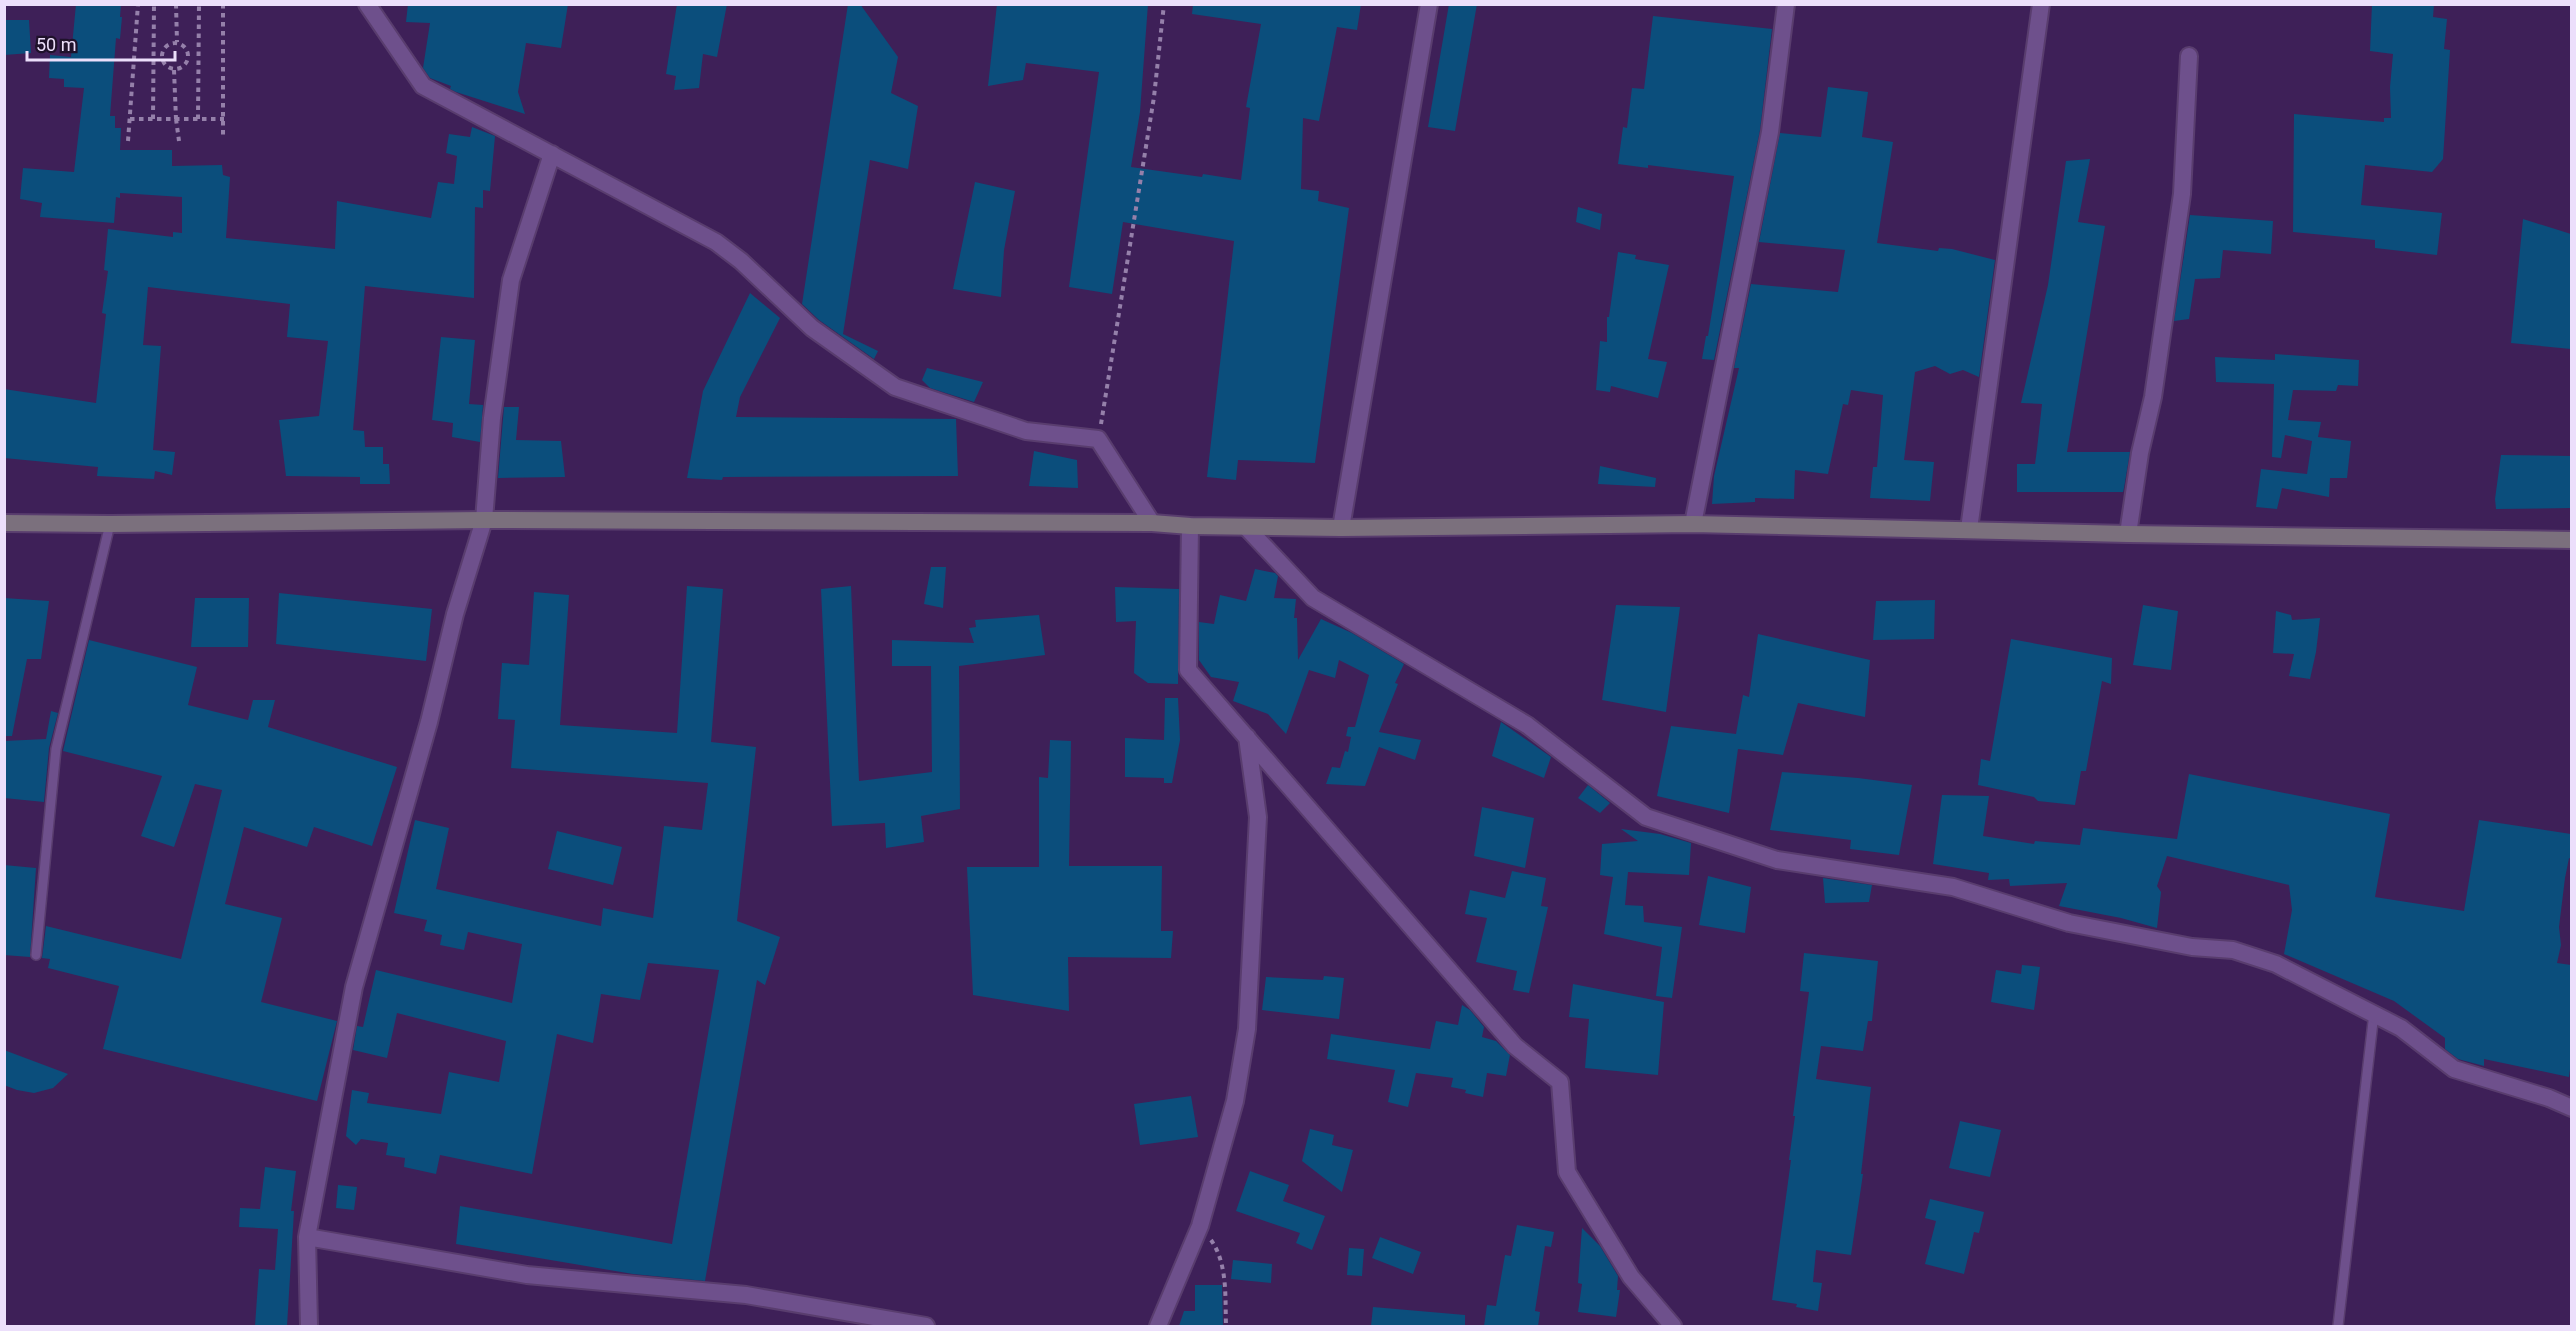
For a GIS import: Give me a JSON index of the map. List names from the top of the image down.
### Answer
{
  "scale_bar": "50 m"
}
